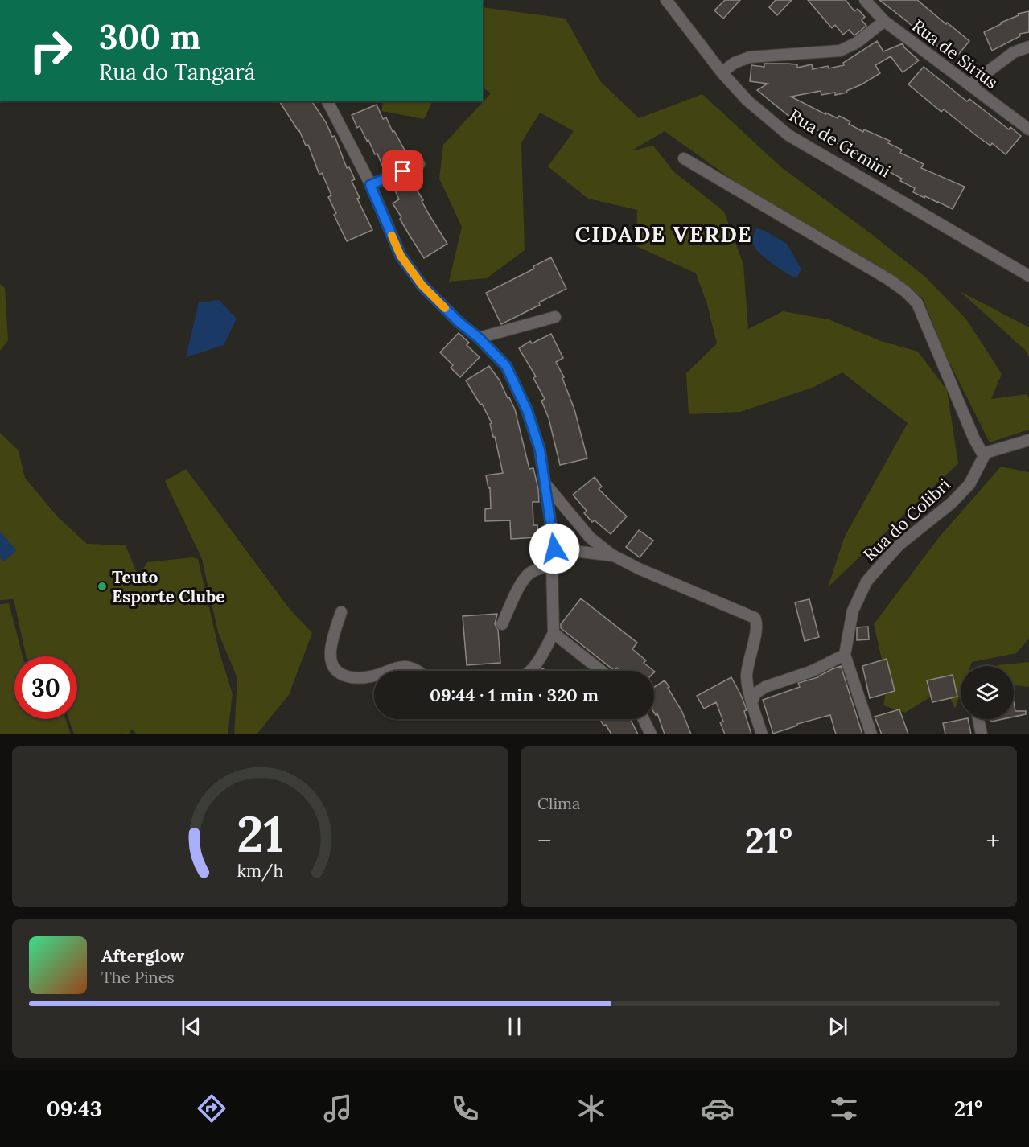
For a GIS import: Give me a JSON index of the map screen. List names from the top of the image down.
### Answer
{
  "streets": {
    "street": ["Rua de Sirius", "Rua de Gemini", "Rua do Colibri"]
  },
  "districts": ["CIDADE VERDE"],
  "places": ["Teuto Esporte Clube"],
  "page": {
    "turn": ["300 m", "Rua do Tangará"],
    "limit": "30",
    "trip": "09:44 · 1 min · 320 m",
    "tile": "Clima",
    "heat": ["−", "21°", "+"],
    "song": ["Afterglow", "The Pines"],
    "tabs": ["09:43", "21°"],
    "gauge": ["21", "km/h"]
  }
}
